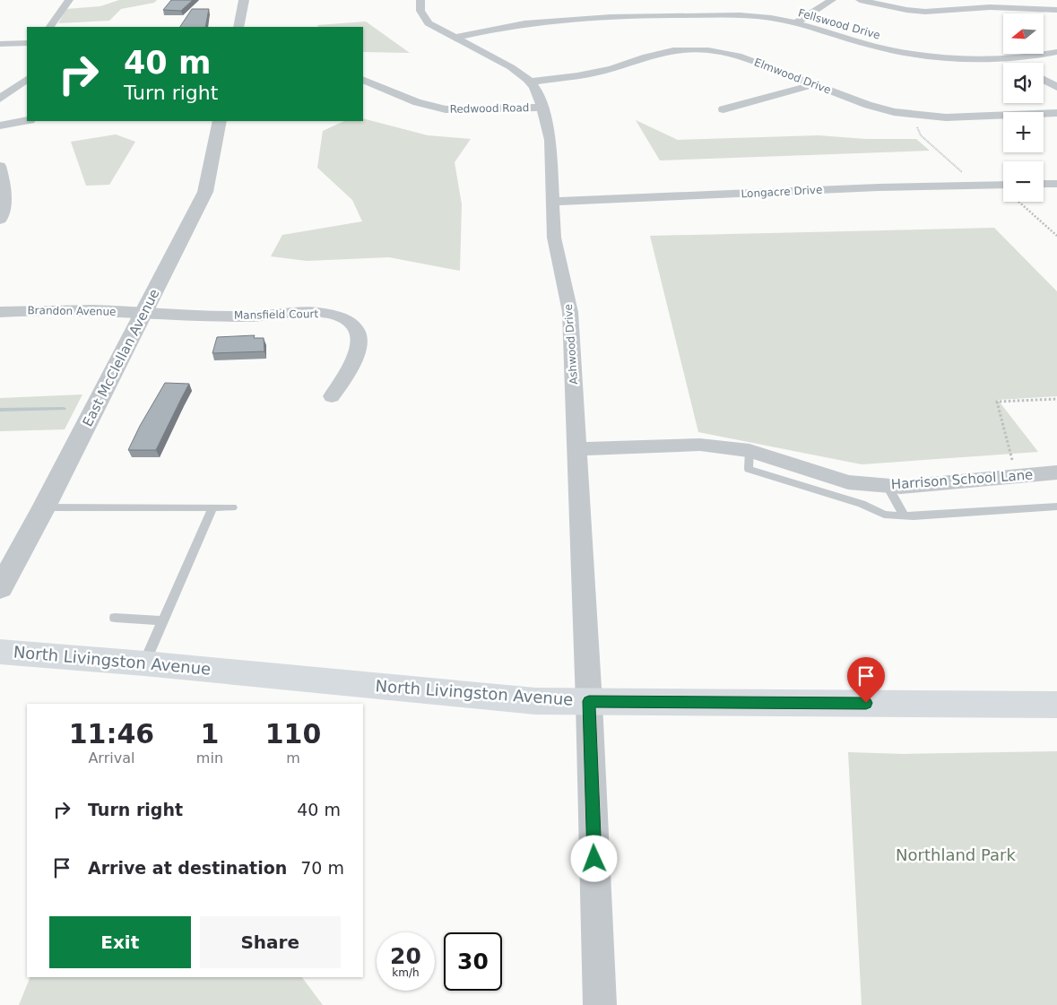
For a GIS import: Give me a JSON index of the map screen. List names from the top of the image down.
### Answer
{
  "streets": {
    "main road": ["North Livingston Avenue"],
    "street": [
      "Fellswood Drive",
      "Elmwood Drive",
      "Redwood Road",
      "Longacre Drive",
      "Brandon Avenue",
      "Mansfield Court",
      "Ashwood Drive",
      "East McClellan Avenue",
      "Harrison School Lane"
    ]
  },
  "crossings": [
    ["Fellswood Drive", "Ashwood Drive"],
    ["Elmwood Drive", "Ashwood Drive"],
    ["Redwood Road", "Ashwood Drive"],
    ["Longacre Drive", "Ashwood Drive"],
    ["Brandon Avenue", "Mansfield Court"],
    ["Brandon Avenue", "East McClellan Avenue"],
    ["Mansfield Court", "East McClellan Avenue"],
    ["Ashwood Drive", "Harrison School Lane"],
    ["Ashwood Drive", "North Livingston Avenue"]
  ],
  "parks": ["Northland Park"],
  "north": "left",
  "page": {
    "map_buttons": ["+", "−"],
    "turn": ["40 m", "Turn right"],
    "eta": [
      "11:46",
      "Arrival",
      "1",
      "min",
      "110",
      "m"
    ],
    "list": [
      {
        "name": "Turn right",
        "value": "40 m"
      },
      {
        "name": "Arrive at destination",
        "value": "70 m"
      }
    ],
    "buttons": ["Exit", "Share"],
    "speed": "20 km/h",
    "limit": "30"
  }
}
